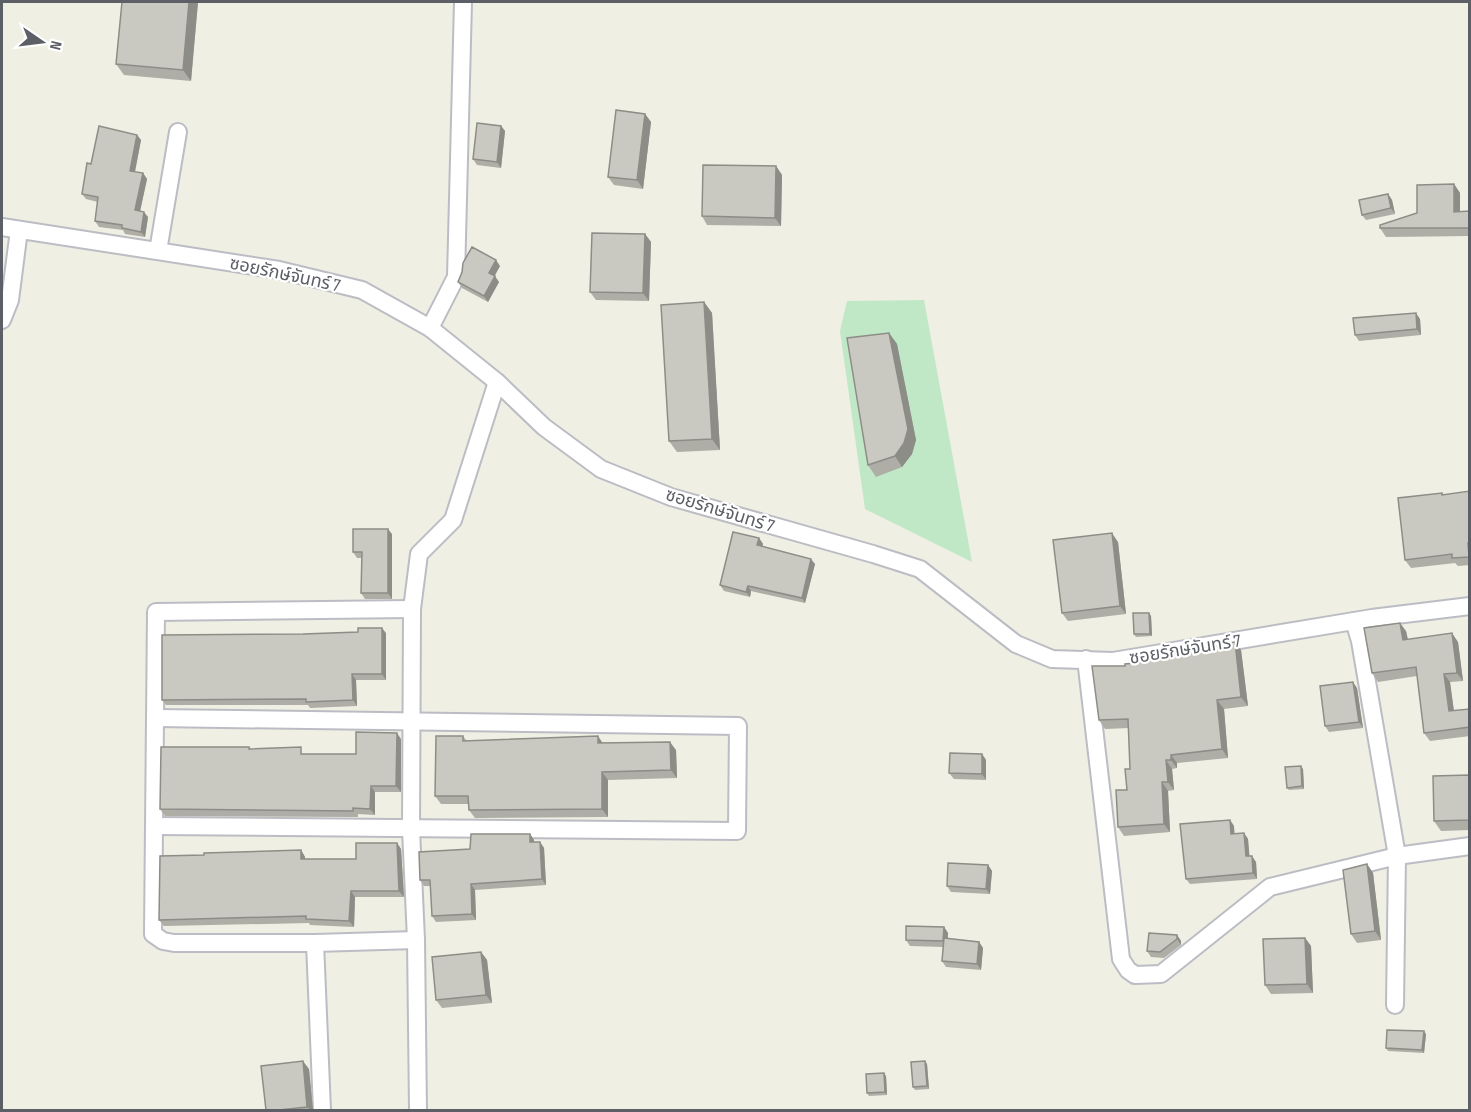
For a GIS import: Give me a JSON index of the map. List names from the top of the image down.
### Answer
{
  "streets": {
    "street": ["ซอยรักษ์จันทร์ 7"]
  },
  "north": "right"
}
